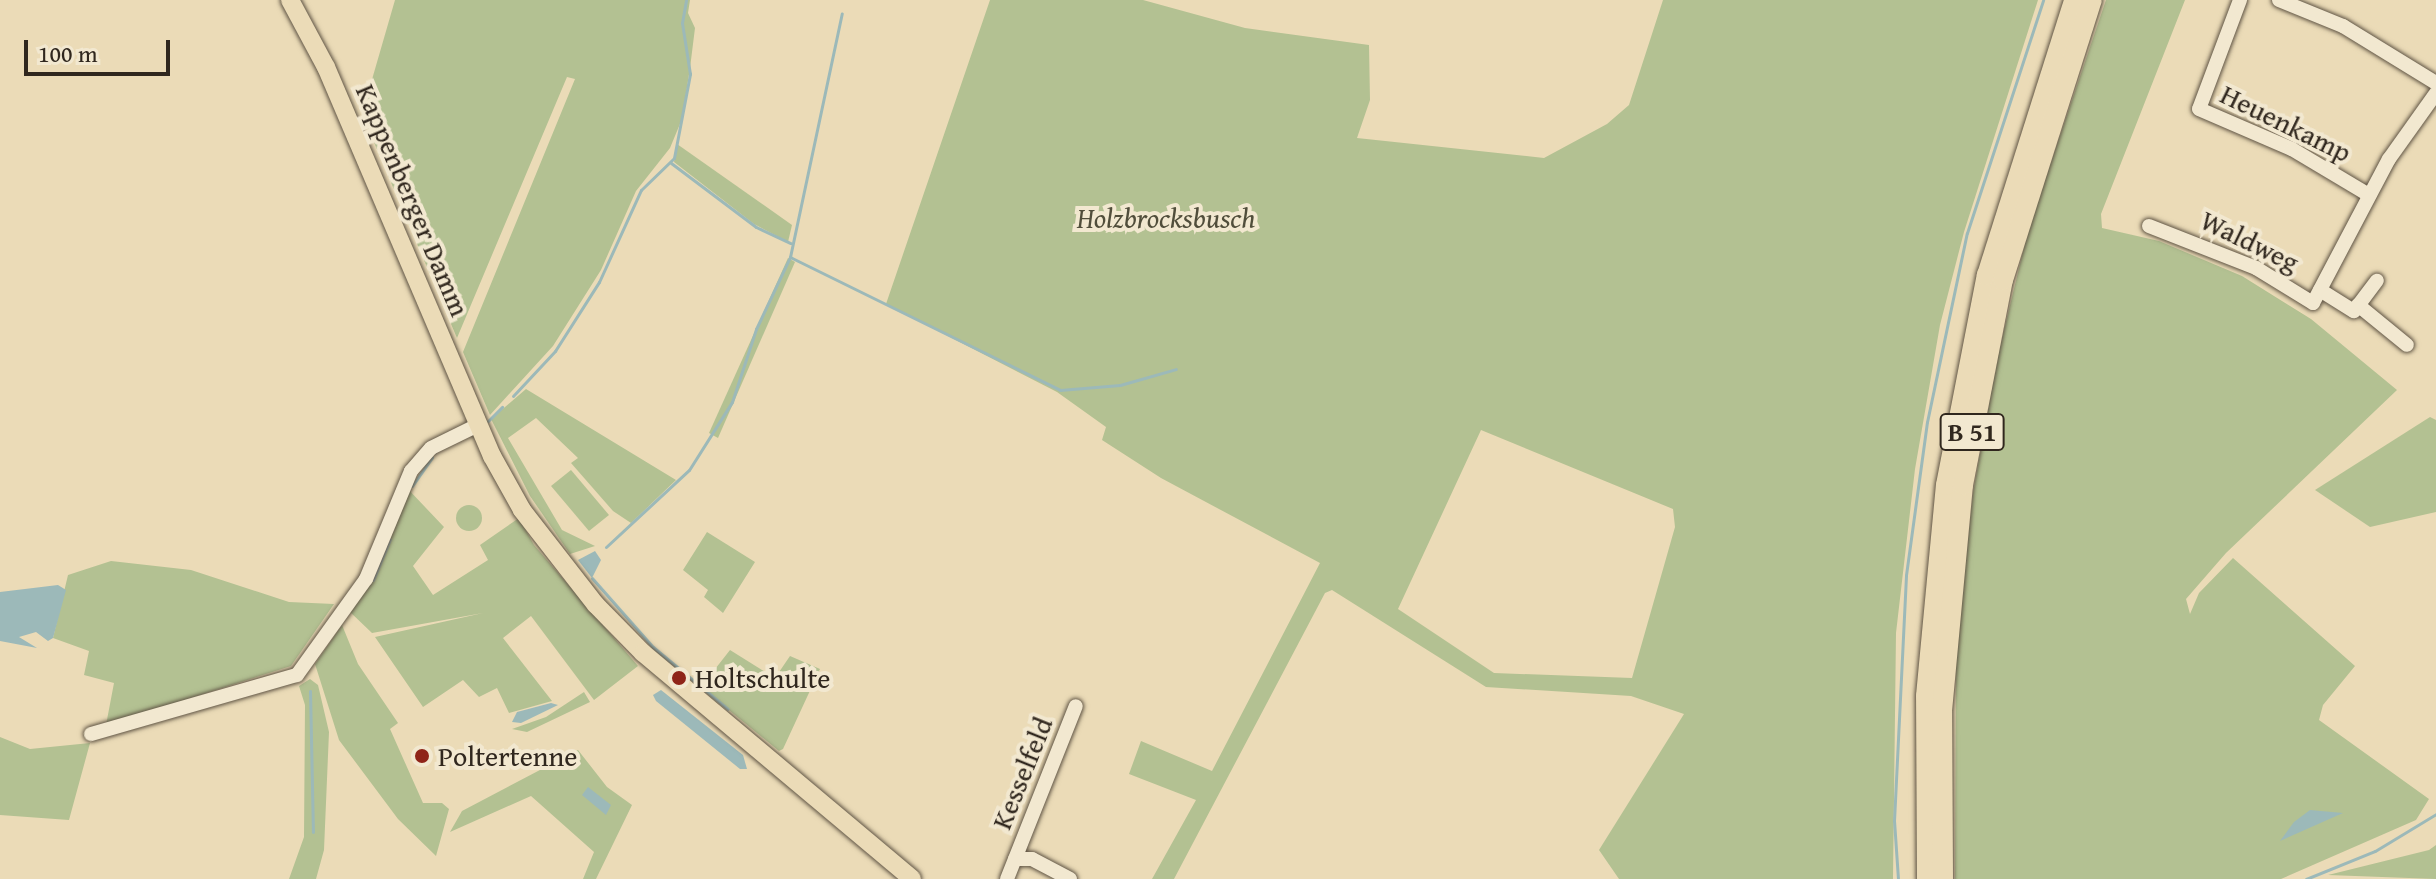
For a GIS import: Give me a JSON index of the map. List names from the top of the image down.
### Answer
{
  "streets": {
    "highway": ["B 51"],
    "main road": ["Kappenberger Damm"],
    "street": ["Heuenkamp", "Waldweg", "Kesselfeld"]
  },
  "crossings": [
    ["Heuenkamp", "Waldweg"]
  ],
  "parks": ["Holzbrocksbusch"],
  "places": ["Holtschulte", "Poltertenne"],
  "scale_bar": "100 m"
}
